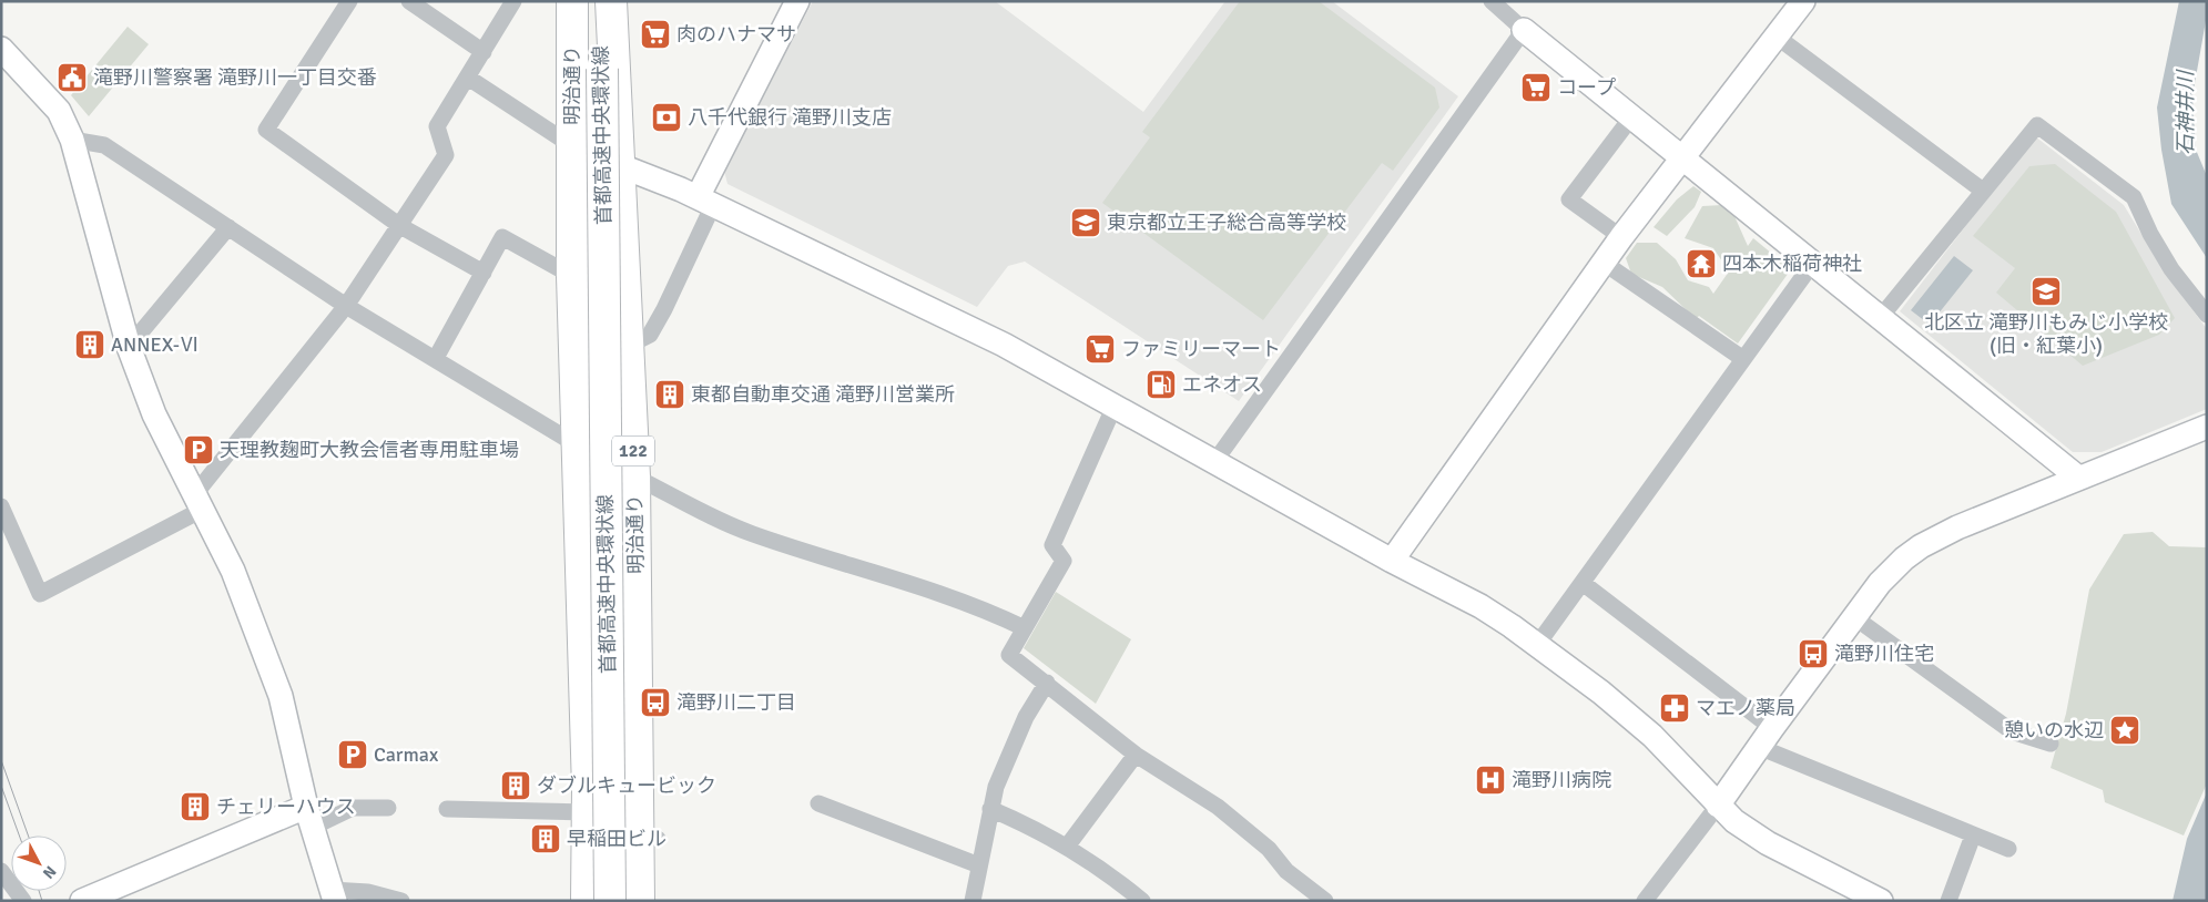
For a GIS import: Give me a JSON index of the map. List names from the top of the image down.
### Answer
{
  "streets": {
    "highway": ["明治通り", "首都高速中央環状線", "122"]
  },
  "water": ["石神井川"],
  "places": {
    "supermarket": ["肉のハナマサ", "コープ", "ファミリーマート"],
    "public building": ["滝野川警察署 滝野川一丁目交番"],
    "bank": ["八千代銀行 滝野川支店"],
    "school or university": ["東京都立王子総合高等学校", "北区立 滝野川もみじ小学校 (旧・紅葉小)"],
    "temple": ["四本木稲荷神社"],
    "building": [
      "ANNEX-Ⅵ",
      "東都自動車交通 滝野川営業所",
      "ダブルキュービック",
      "チェリーハウス",
      "早稲田ビル"
    ],
    "fuel station": ["エネオス"],
    "parking": ["天理教麹町大教会信者専用駐車場", "Carmax"],
    "bus stop": ["滝野川住宅", "滝野川二丁目"],
    "pharmacy": ["マエノ薬局"],
    "place": ["憩いの水辺"],
    "hospital": ["滝野川病院"]
  },
  "north": "bottom right"
}
